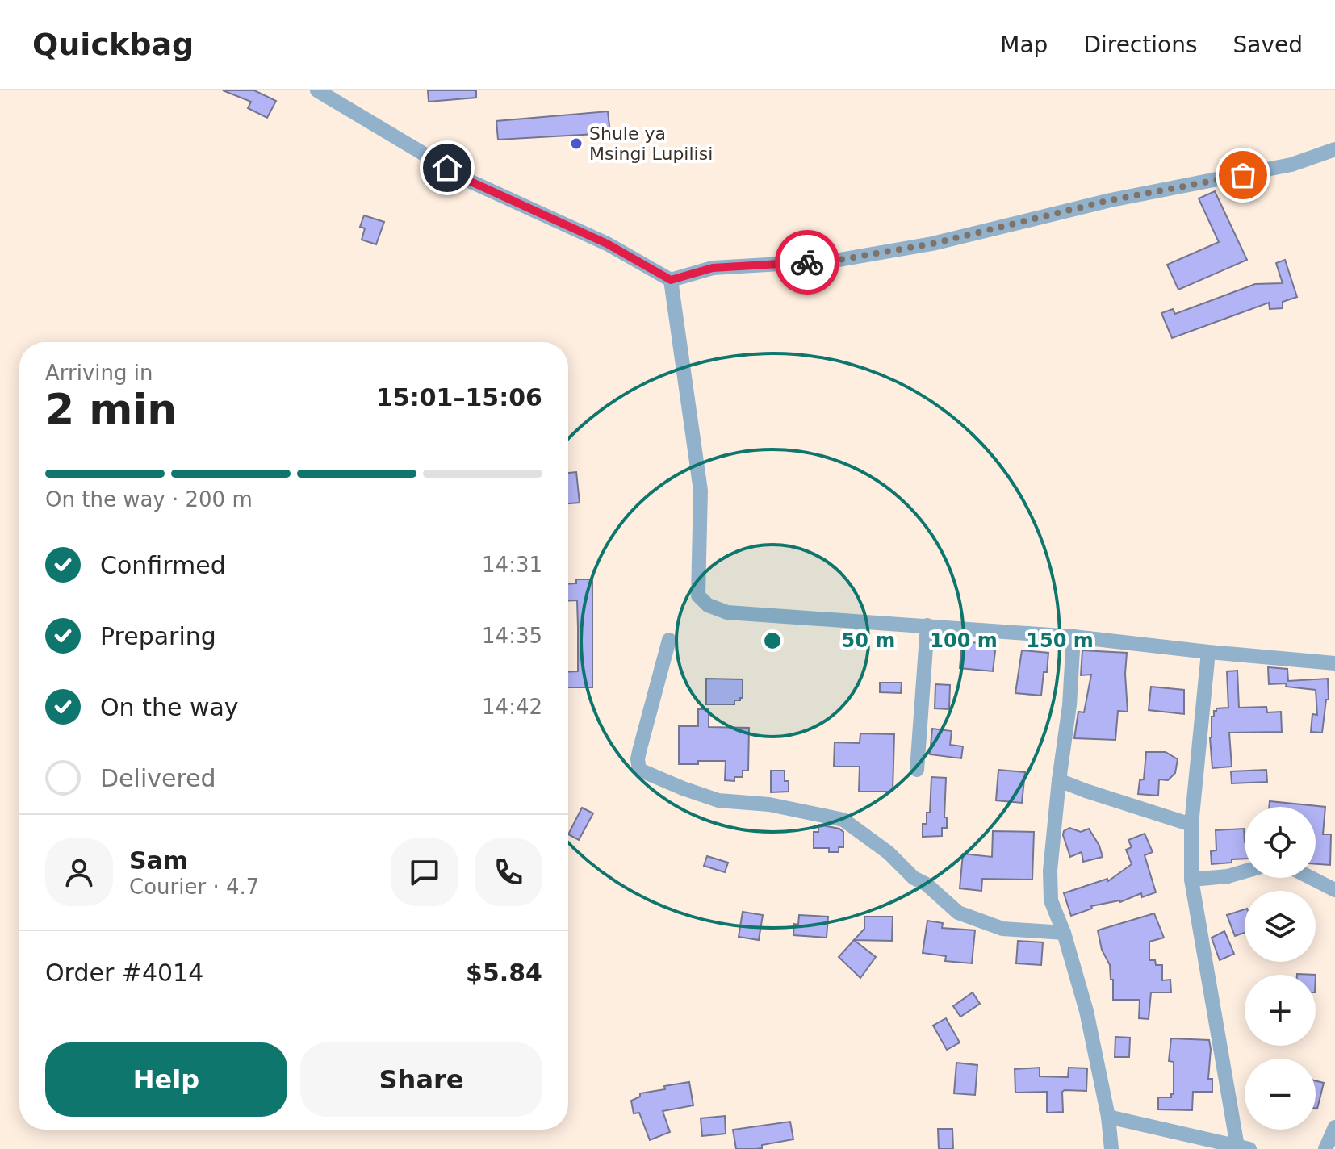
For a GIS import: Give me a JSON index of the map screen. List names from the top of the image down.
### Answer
{
  "places": ["Shule ya Msingi Lupilisi"],
  "page": {
    "header": "Quickbag",
    "nav": ["Map", "Directions", "Saved"],
    "heading": ["2 min", "Arriving in", "15:01–15:06"],
    "panel": [
      "Sam",
      "Courier · 4.7",
      "Order #4014",
      "$5.84"
    ],
    "bar": "On the way · 200 m",
    "list": [
      ["Confirmed", "14:31"],
      ["Preparing", "14:35"],
      ["On the way", "14:42"],
      "Delivered"
    ],
    "map_buttons": ["+", "−"],
    "buttons": ["Help", "Share"]
  },
  "rings": ["50 m", "100 m", "150 m"]
}
